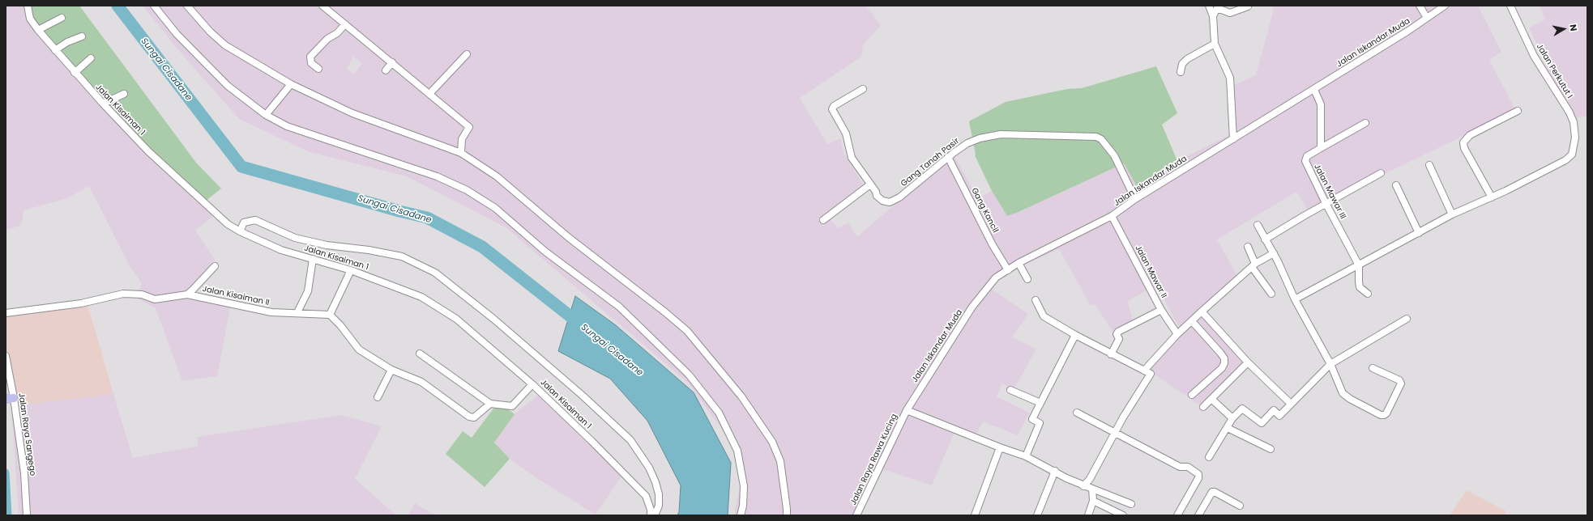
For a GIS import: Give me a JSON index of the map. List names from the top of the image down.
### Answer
{
  "streets": {
    "street": [
      "Jalan Iskandar Muda",
      "Jalan Perkutut I",
      "Jalan Kisaiman 1",
      "Gang Tanah Pasir",
      "Jalan Mawar III",
      "Gang Kancil",
      "Jalan Mawar II",
      "Jalan Kisaiman II",
      "Jalan Raya Sangego",
      "Jalan Raya Rawa Kucing"
    ]
  },
  "crossings": [
    ["Jalan Iskandar Muda", "Gang Tanah Pasir"],
    ["Jalan Iskandar Muda", "Gang Kancil"],
    ["Jalan Iskandar Muda", "Jalan Mawar II"],
    ["Jalan Iskandar Muda", "Jalan Raya Rawa Kucing"],
    ["Gang Tanah Pasir", "Gang Kancil"]
  ],
  "water": ["Sungai Cisadane"],
  "north": "right"
}
